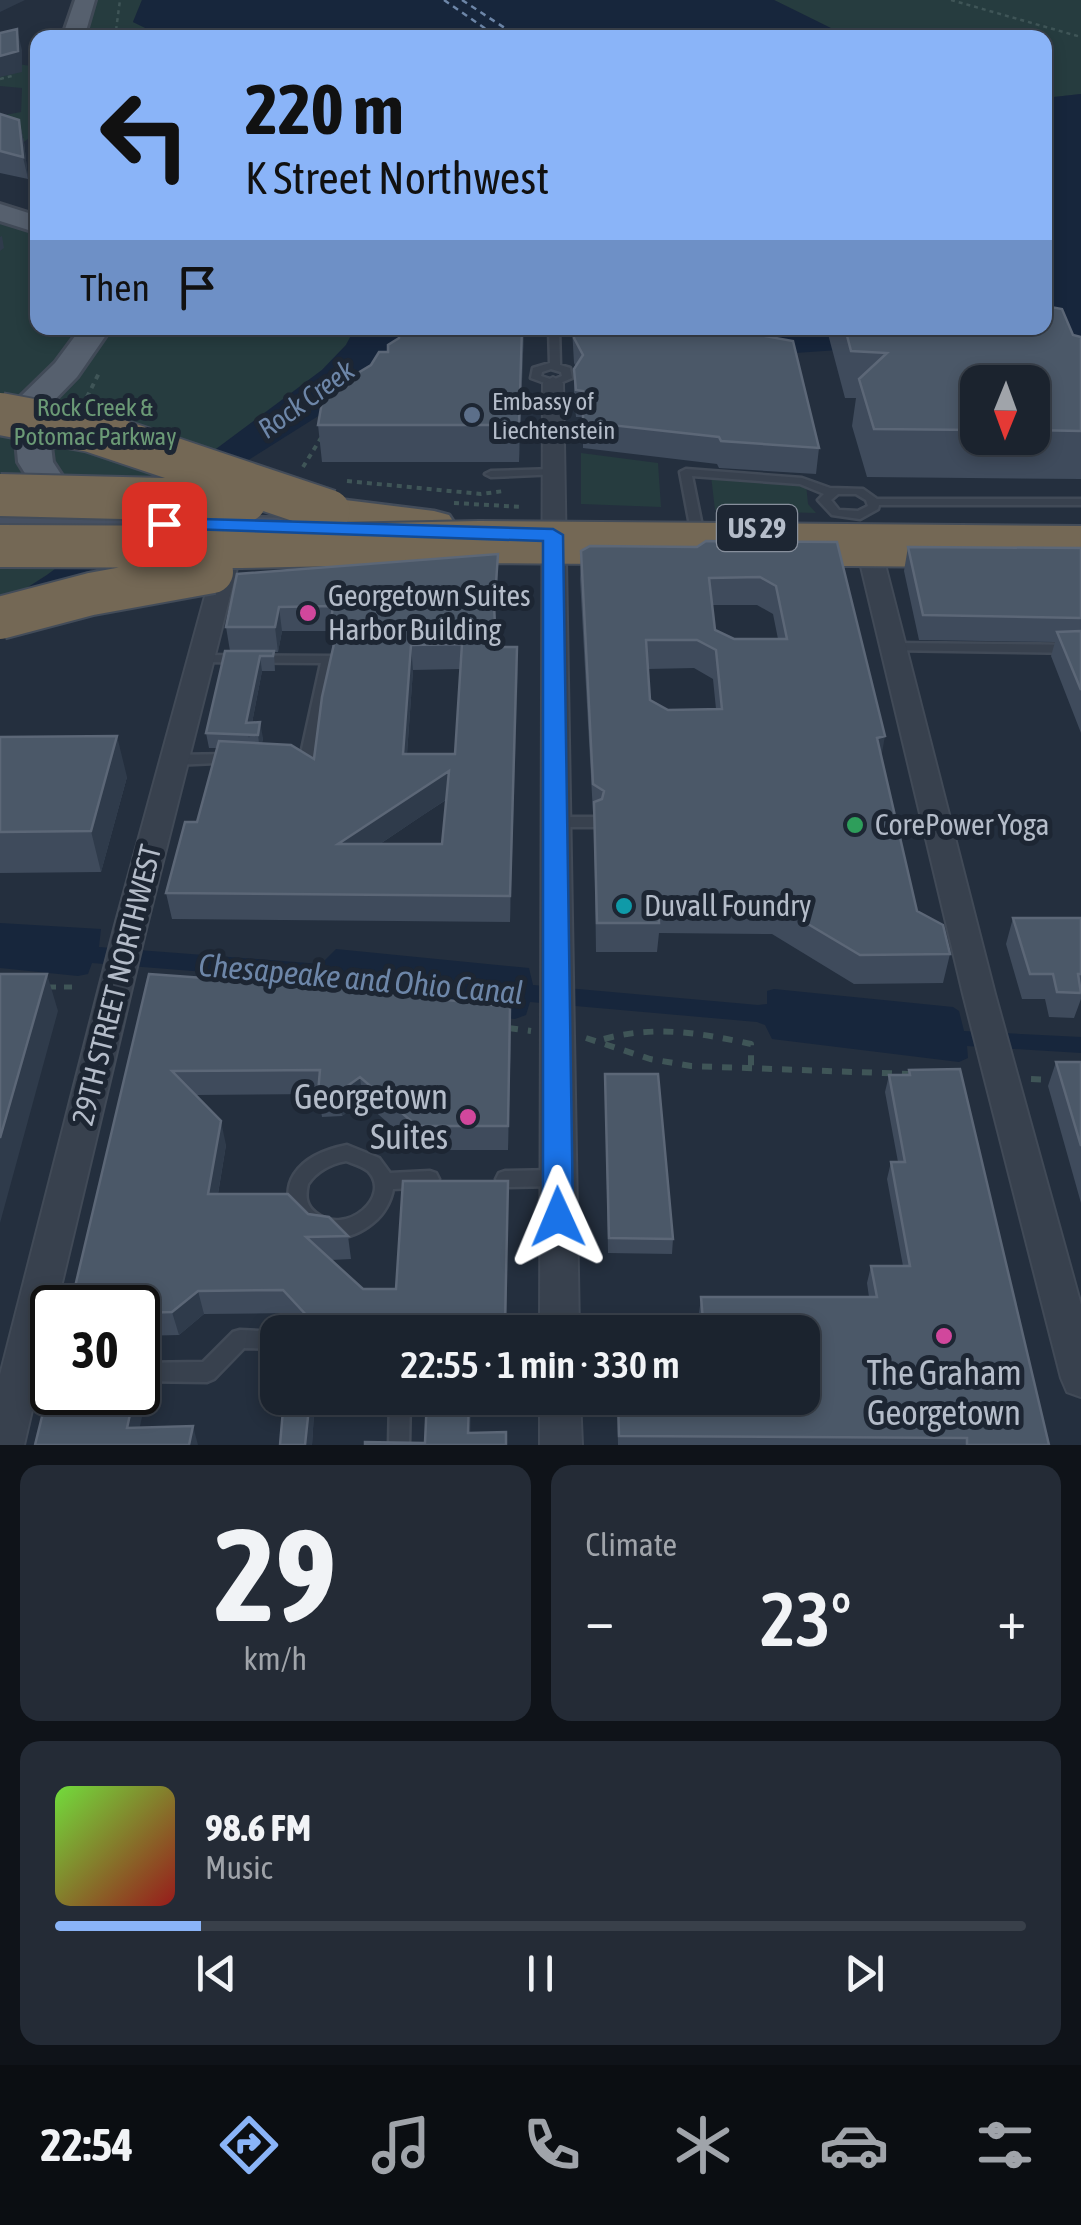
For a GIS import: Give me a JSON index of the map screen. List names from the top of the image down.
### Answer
{
  "streets": {
    "highway": ["US 29"],
    "street": ["29TH STREET NORTHWEST"]
  },
  "water": ["Rock Creek", "Chesapeake and Ohio Canal"],
  "parks": ["Rock Creek & Potomac Parkway"],
  "places": [
    "Embassy of Liechtenstein",
    "Georgetown Suites Harbor Building",
    "CorePower Yoga",
    "Duvall Foundry",
    "Georgetown Suites",
    "The Graham Georgetown"
  ],
  "north": "bottom",
  "page": {
    "turn": ["220 m", "K Street Northwest"],
    "then": "Then",
    "limit": "30",
    "trip": "22:55 · 1 min · 330 m",
    "tile": [
      ["29", "km/h"],
      "Climate"
    ],
    "heat": ["−", "23°", "+"],
    "song": ["98.6 FM", "Music"],
    "tabs": "22:54"
  }
}
